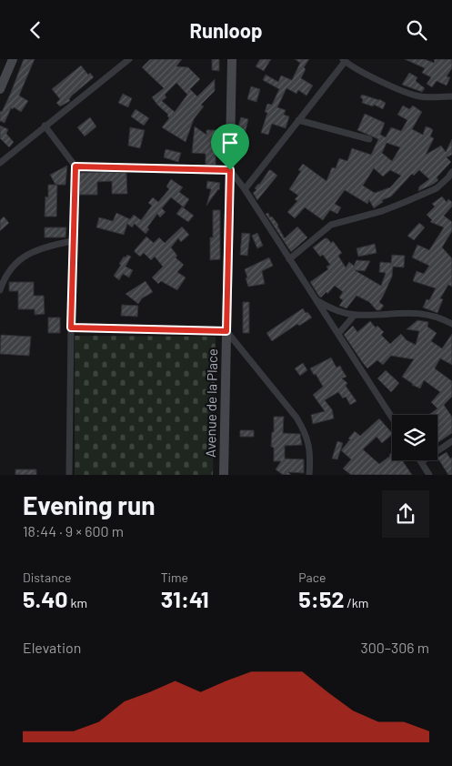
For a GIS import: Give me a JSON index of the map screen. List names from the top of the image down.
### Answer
{
  "streets": {
    "street": ["Avenue de la Place"]
  },
  "page": {
    "header": "Runloop",
    "heading": ["Evening run", "18:44 · 9 × 600 m"],
    "stats": [
      ["Distance", "5.40 km"],
      ["Time", "31:41"],
      ["Pace", "5:52 /km"]
    ],
    "chart": ["Elevation", "300–306 m"]
  }
}
